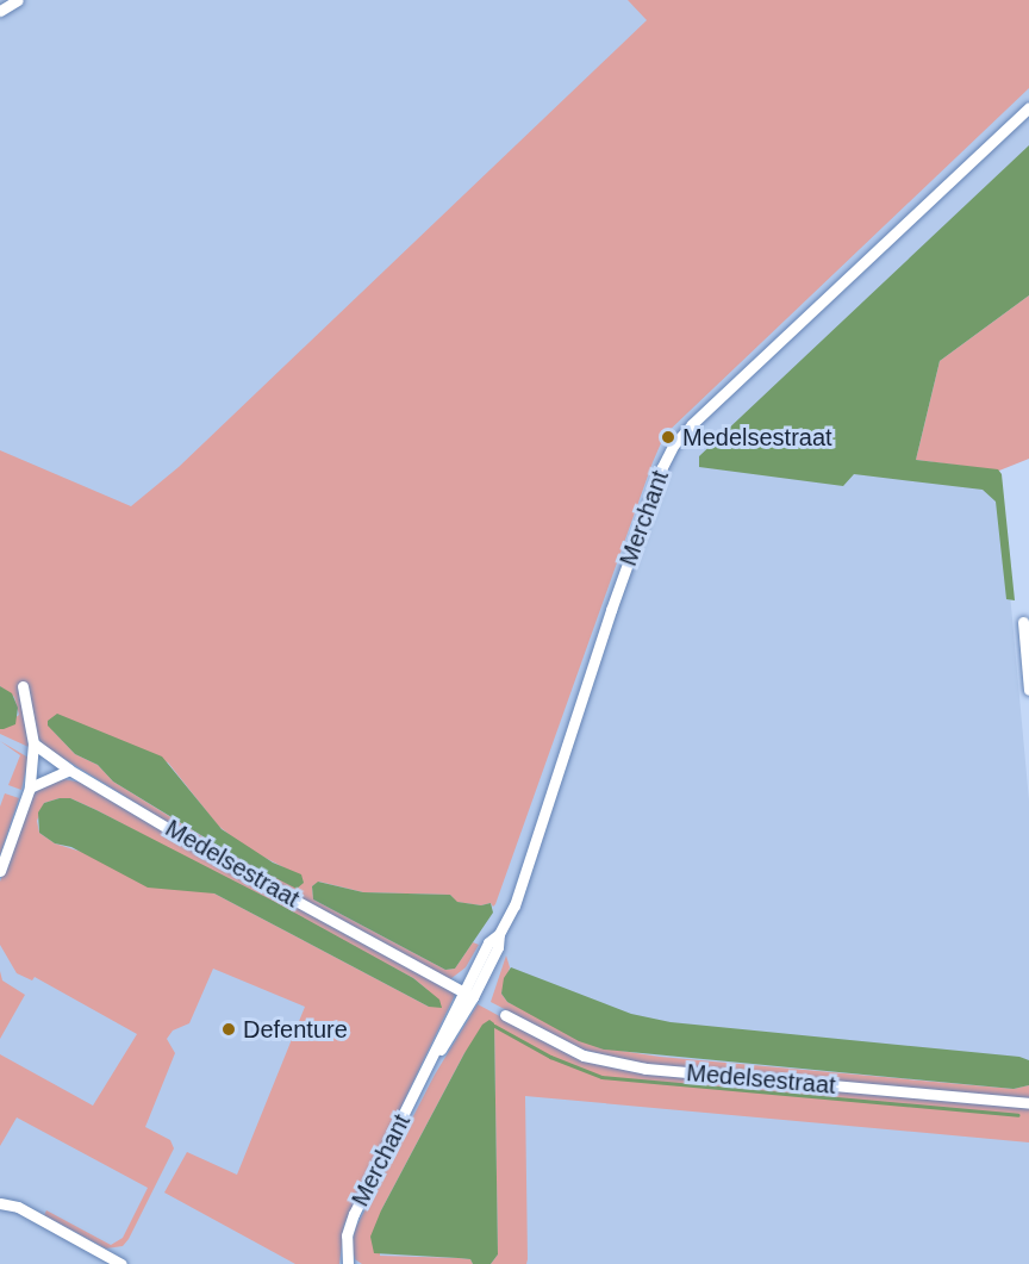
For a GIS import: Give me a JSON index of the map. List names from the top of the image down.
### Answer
{
  "streets": {
    "street": ["Merchant", "Medelsestraat"]
  },
  "crossings": [
    ["Merchant", "Medelsestraat"]
  ],
  "places": ["Medelsestraat", "Defenture"]
}
